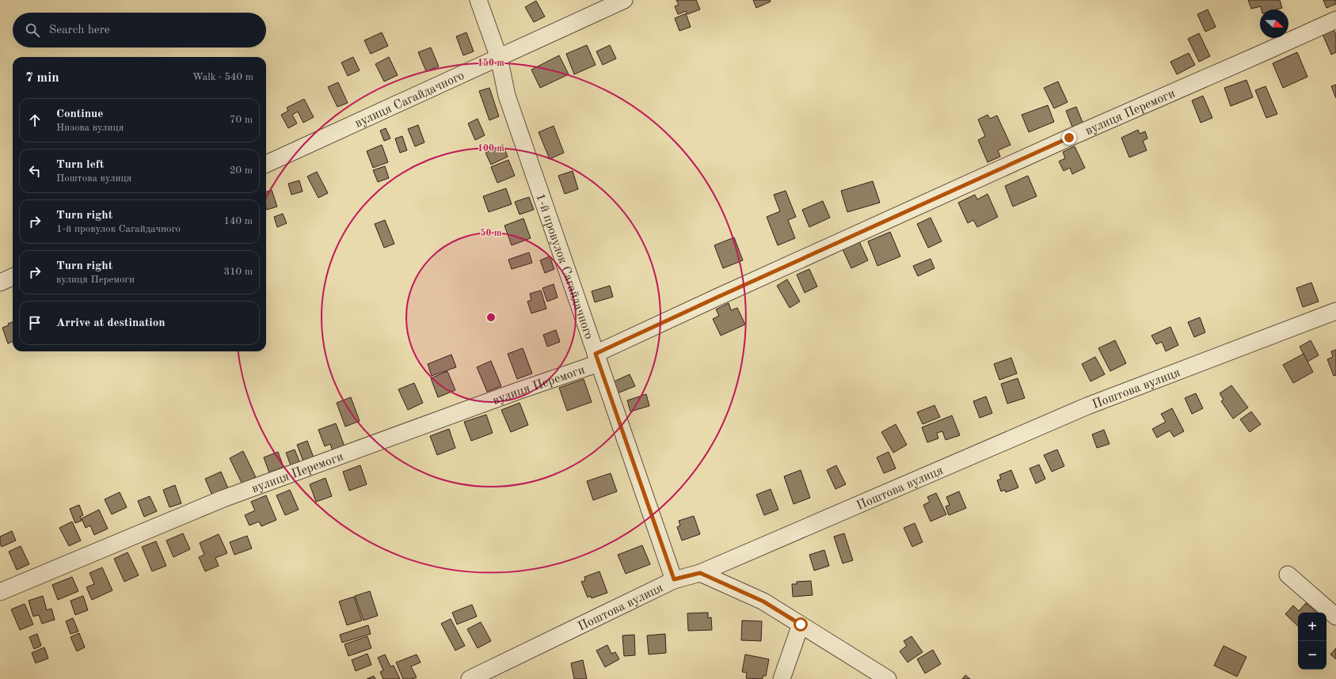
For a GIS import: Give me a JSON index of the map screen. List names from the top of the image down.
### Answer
{
  "streets": {
    "street": [
      "вулиця Сагайдачного",
      "вулиця Перемоги",
      "1-й провулок Сагайдачного",
      "Поштова вулиця"
    ]
  },
  "crossings": [
    ["вулиця Сагайдачного", "1-й провулок Сагайдачного"],
    ["вулиця Перемоги", "1-й провулок Сагайдачного"],
    ["1-й провулок Сагайдачного", "Поштова вулиця"]
  ],
  "north": "right",
  "page": {
    "search": "Search here",
    "heading": ["7 min", "Walk · 540 m"],
    "list": [
      ["Continue", "Низова вулиця", "70 m"],
      ["Turn left", "Поштова вулиця", "20 m"],
      ["Turn right", "1-й провулок Сагайдачного", "140 m"],
      ["Turn right", "вулиця Перемоги", "310 m"],
      "Arrive at destination"
    ],
    "map_buttons": ["+", "−"]
  },
  "rings": ["150 m", "100 m", "50 m"]
}
